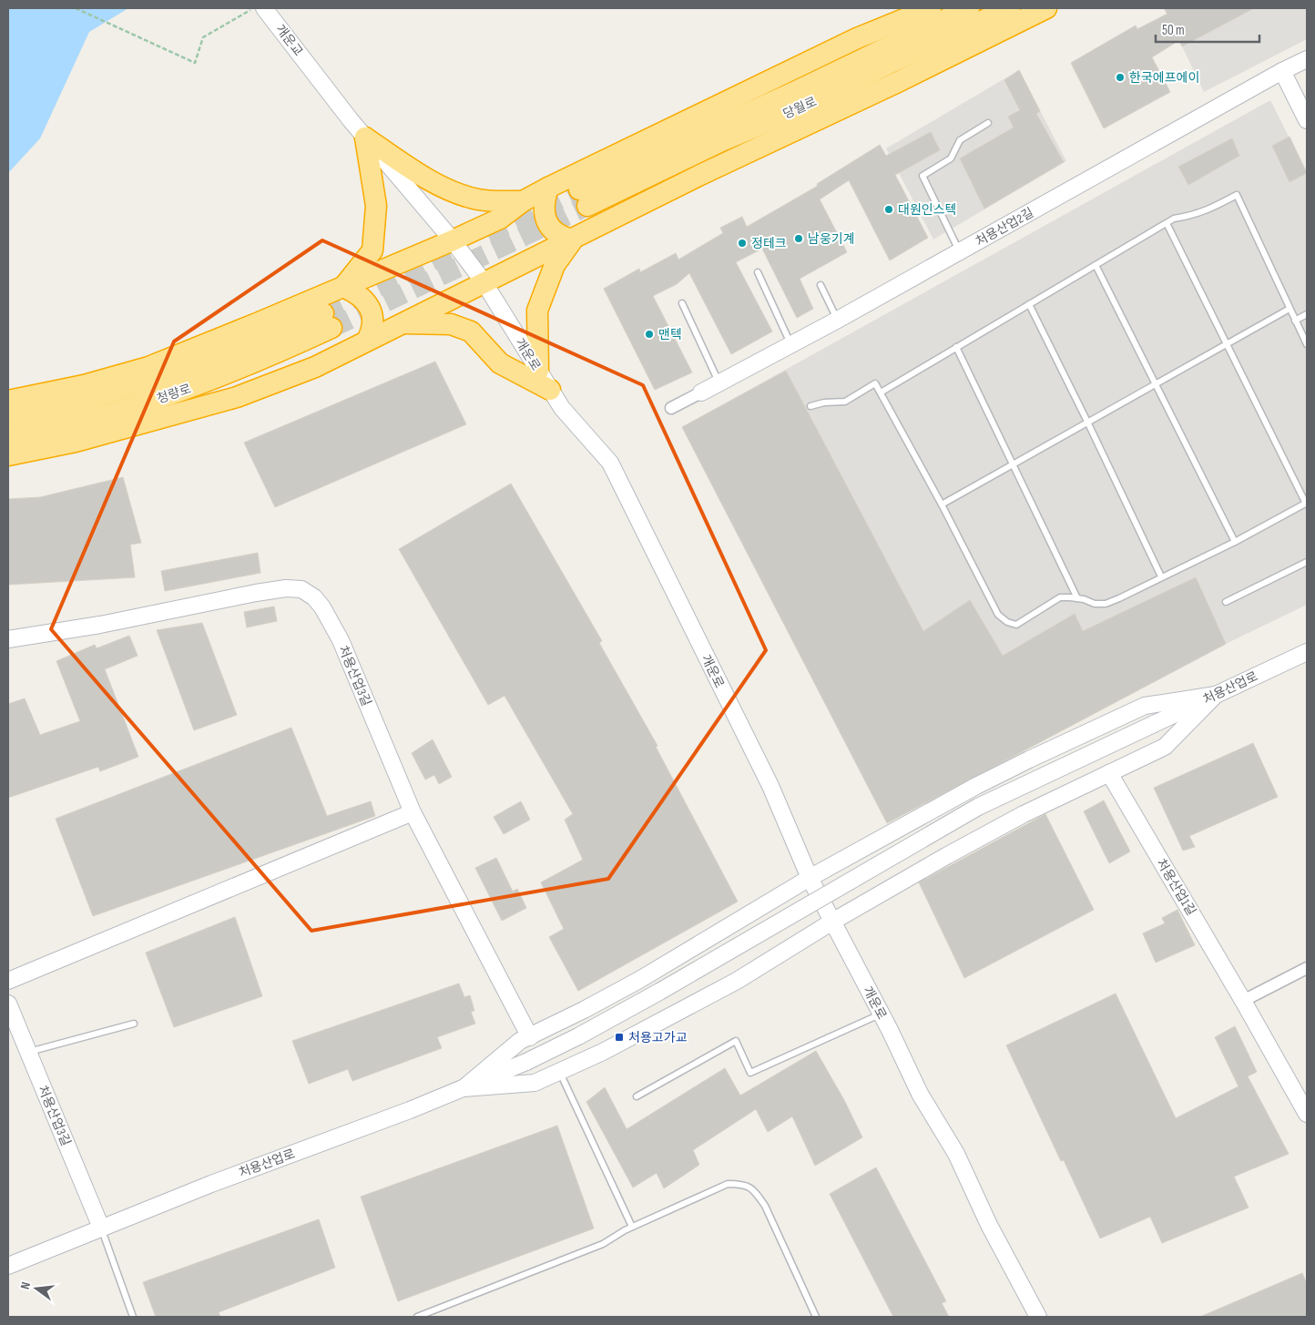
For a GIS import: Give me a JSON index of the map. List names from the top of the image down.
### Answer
{
  "streets": {
    "highway": ["당월로", "청량로"],
    "main road": [
      "개운교",
      "처용산업2길",
      "개운로",
      "처용산업3길",
      "처용산업로",
      "처용산업1길"
    ]
  },
  "crossings": [
    ["개운교", "개운로"],
    ["처용산업3길", "처용산업로"]
  ],
  "places": {
    "other": [
      "한국에프에이",
      "대원인스텍",
      "남웅기계",
      "정테크",
      "맨텍"
    ],
    "transit": ["처용고가교"]
  },
  "scale_bar": "50 m",
  "north": "left"
}
